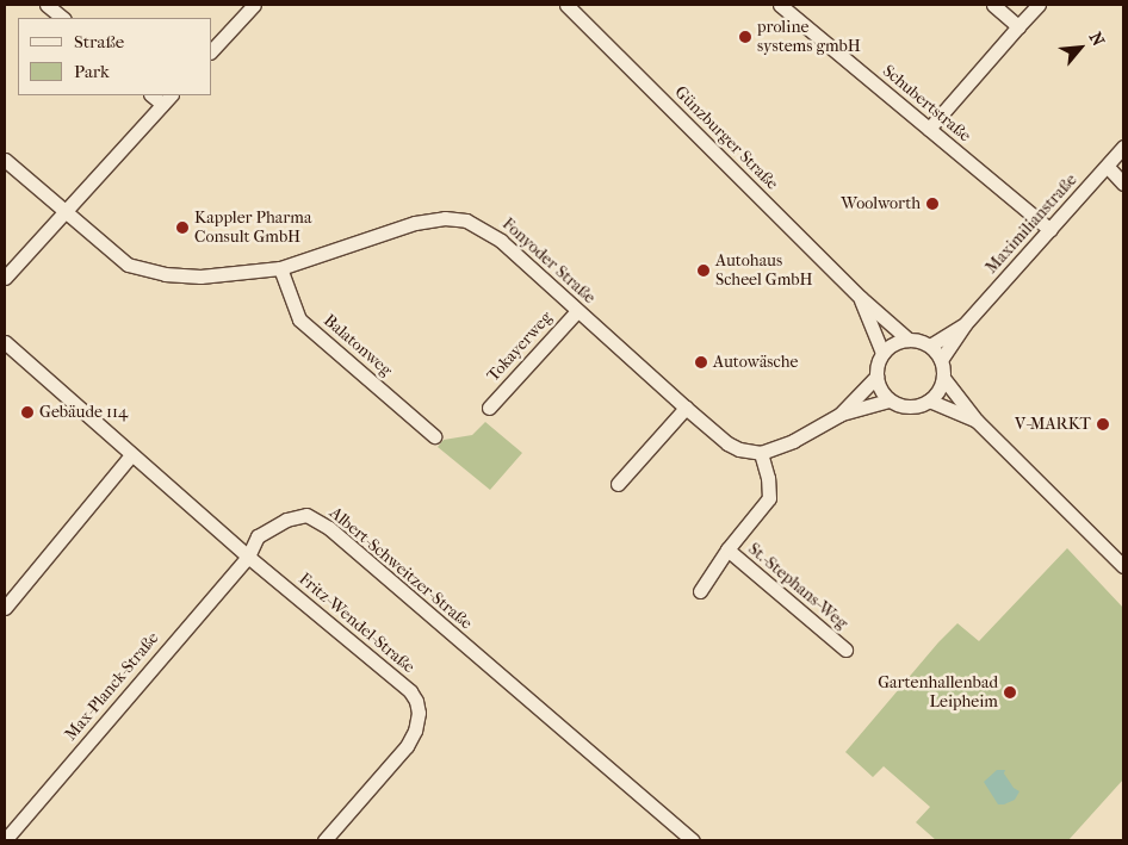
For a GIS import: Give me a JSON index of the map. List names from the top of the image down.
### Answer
{
  "streets": {
    "street": [
      "Schubertstraße",
      "Günzburger Straße",
      "Maximilianstraße",
      "Fonyoder Straße",
      "Balatonweg",
      "Tokayerweg",
      "Albert-Schweitzer-Straße",
      "St.-Stephans-Weg",
      "Fritz-Wendel-Straße",
      "Max-Planck-Straße"
    ]
  },
  "crossings": [
    ["Schubertstraße", "Maximilianstraße"],
    ["Günzburger Straße", "Maximilianstraße"],
    ["Fonyoder Straße", "Balatonweg"],
    ["Fonyoder Straße", "Tokayerweg"],
    ["Fonyoder Straße", "St.-Stephans-Weg"],
    ["Albert-Schweitzer-Straße", "Fritz-Wendel-Straße"],
    ["Albert-Schweitzer-Straße", "Max-Planck-Straße"],
    ["Fritz-Wendel-Straße", "Max-Planck-Straße"]
  ],
  "places": [
    "proline systems gmbH",
    "Woolworth",
    "Kappler Pharma Consult GmbH",
    "Autohaus Scheel GmbH",
    "Autowäsche",
    "Gebäude 114",
    "V-MARKT",
    "Gartenhallenbad Leipheim"
  ],
  "legend": ["Straße", "Park"],
  "north": "top right"
}
